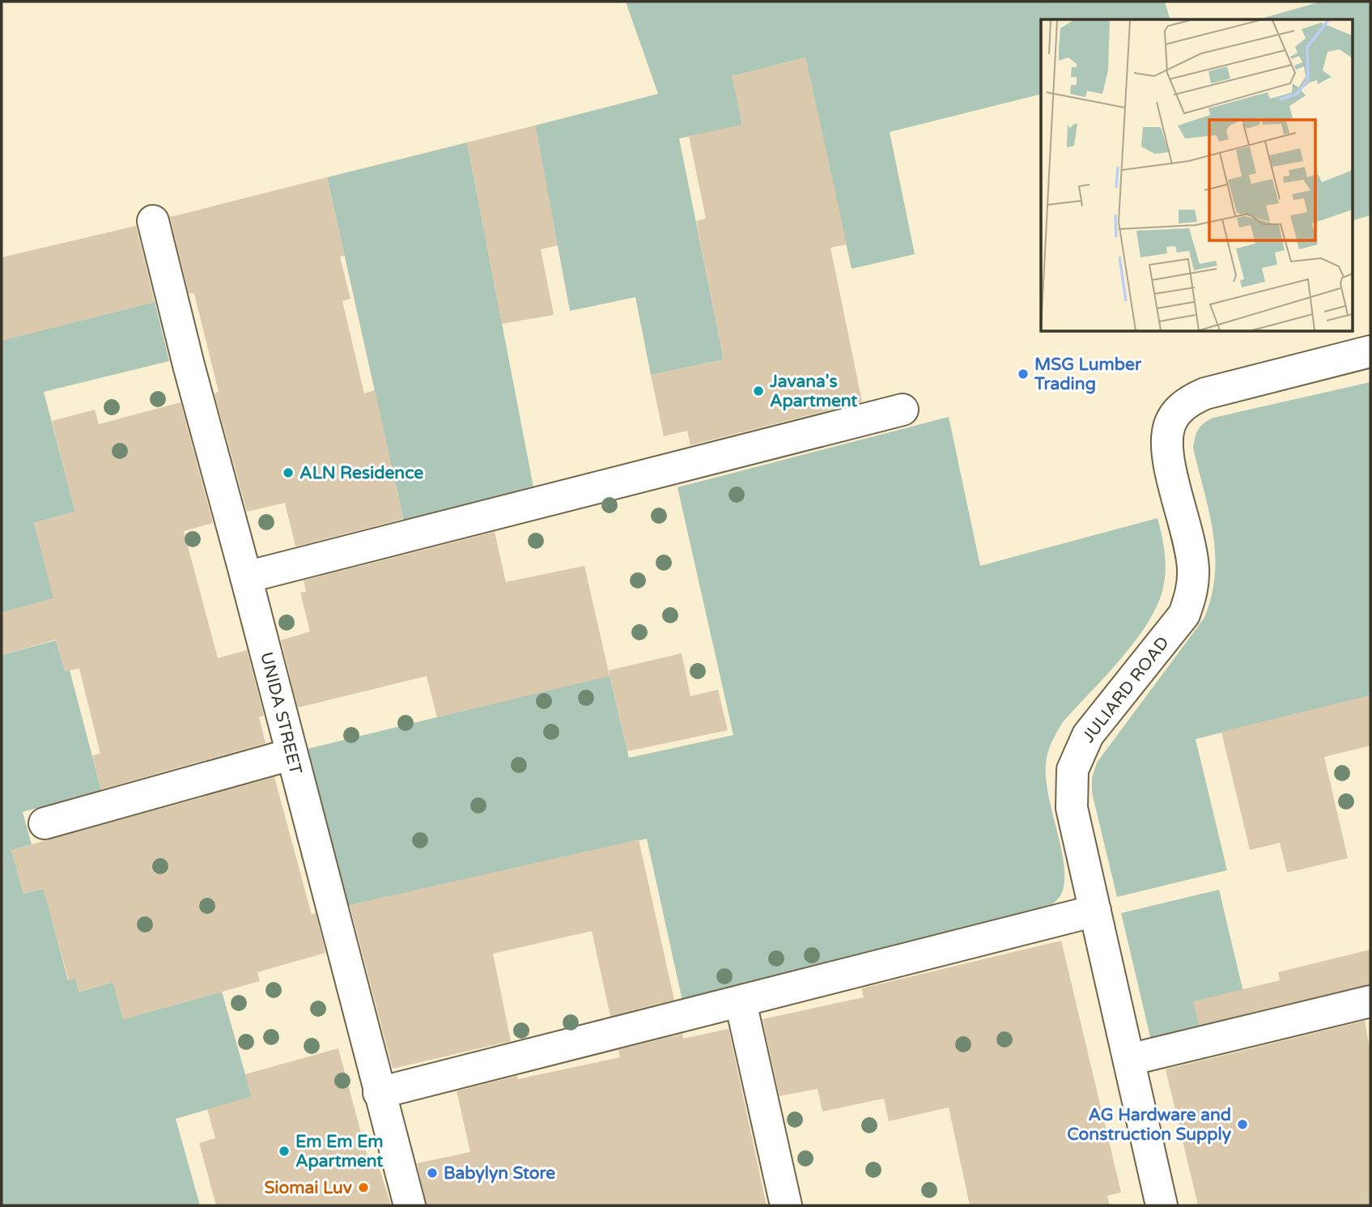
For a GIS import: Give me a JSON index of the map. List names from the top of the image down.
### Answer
{
  "streets": {
    "street": ["JULIARD ROAD", "UNIDA STREET"]
  },
  "places": [
    "MSG Lumber Trading",
    "Javana's Apartment",
    "ALN Residence",
    "AG Hardware and Construction Supply",
    "Em Em Em Apartment",
    "Babylyn Store",
    "Siomai Luv"
  ]
}
